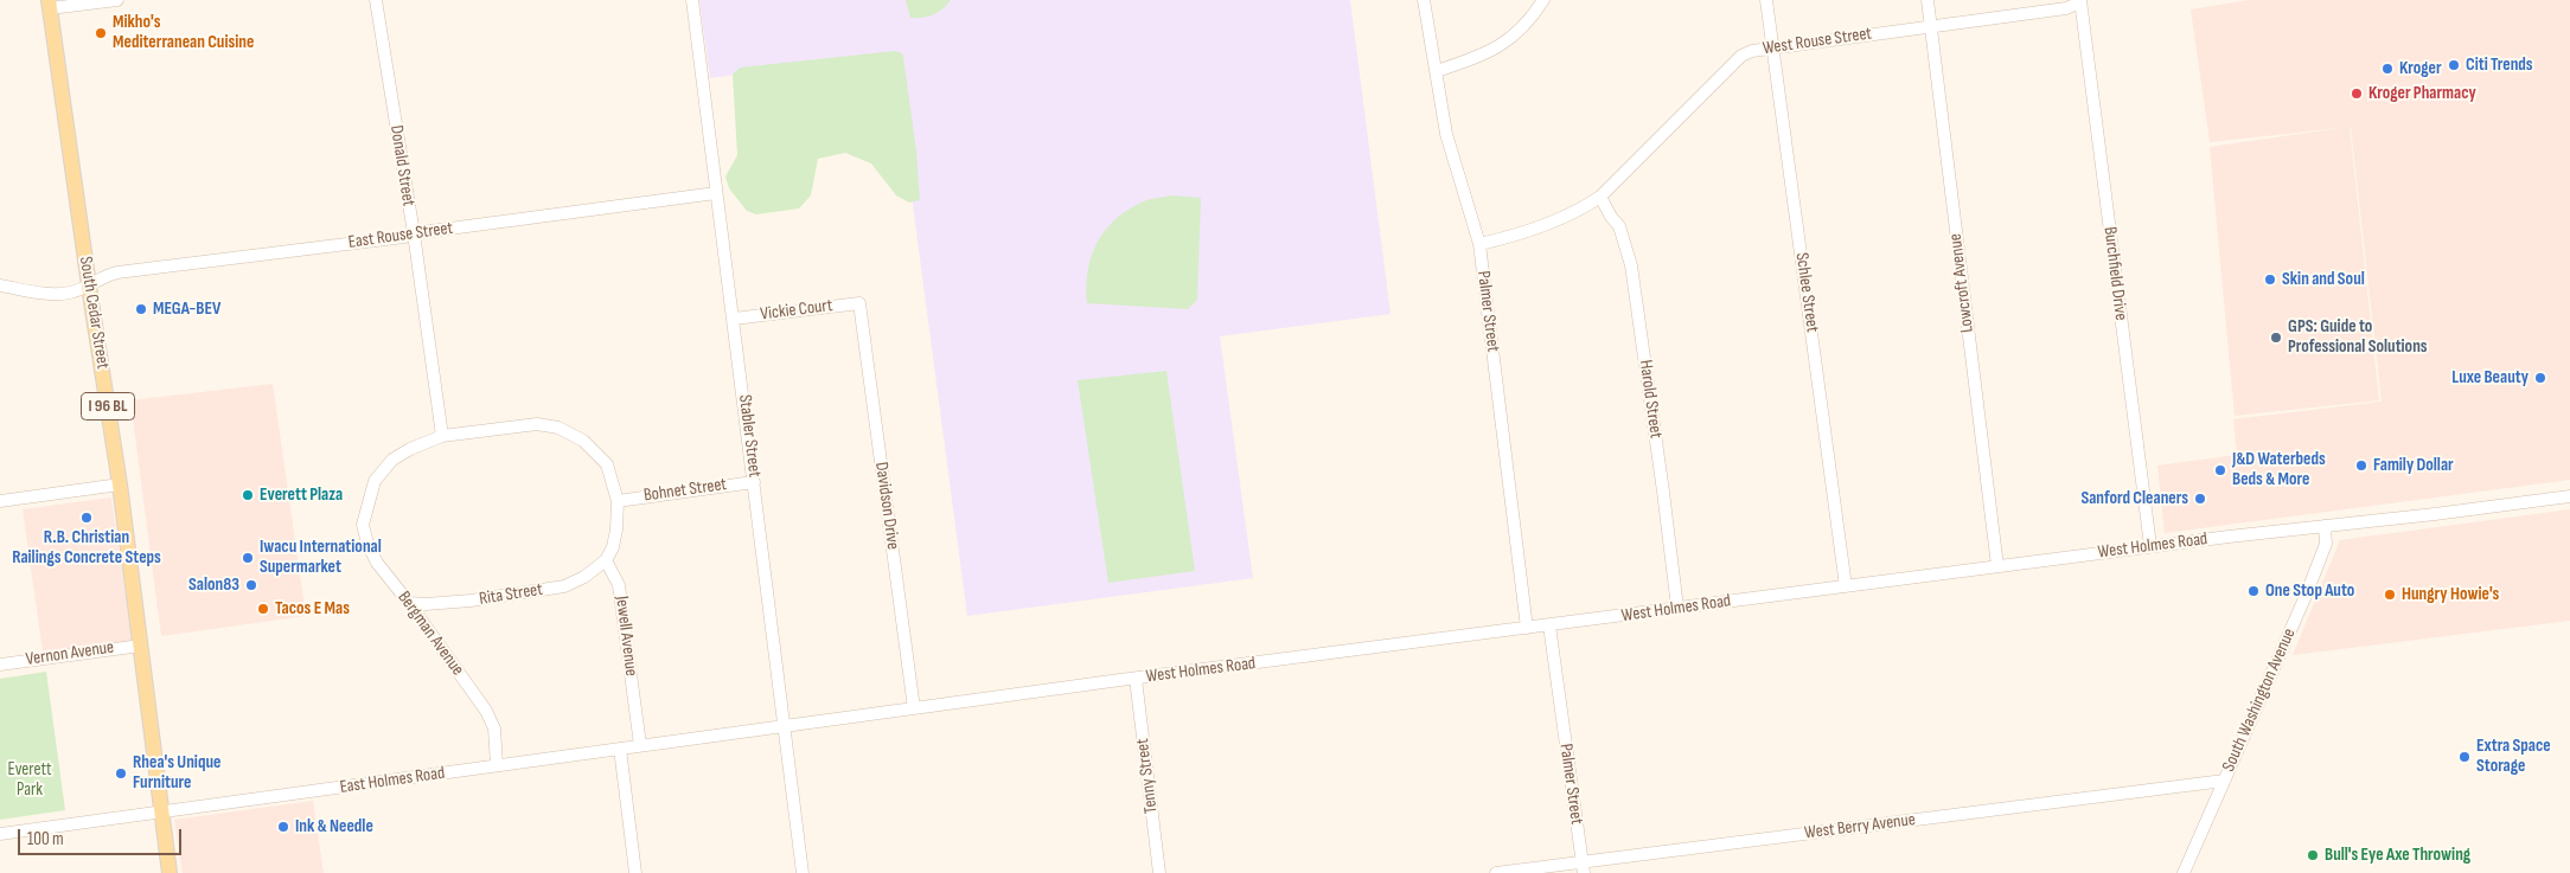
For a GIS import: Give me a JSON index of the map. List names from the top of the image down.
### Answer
{
  "streets": {
    "main road": ["South Cedar Street", "I 96 BL"],
    "street": [
      "West Rouse Street",
      "Donald Street",
      "East Rouse Street",
      "Burchfield Drive",
      "Lowcroft Avenue",
      "Schlee Street",
      "Vickie Court",
      "Palmer Street",
      "Harold Street",
      "Stabler Street",
      "Bohnet Street",
      "Davidson Drive",
      "West Holmes Road",
      "Rita Street",
      "Bergman Avenue",
      "Jewell Avenue",
      "Vernon Avenue",
      "South Washington Avenue",
      "Tenny Street",
      "East Holmes Road",
      "West Berry Avenue"
    ]
  },
  "crossings": [
    ["West Rouse Street", "Burchfield Drive"],
    ["West Rouse Street", "Lowcroft Avenue"],
    ["West Rouse Street", "Schlee Street"],
    ["West Rouse Street", "Palmer Street"],
    ["West Rouse Street", "Harold Street"],
    ["Donald Street", "East Rouse Street"],
    ["Donald Street", "Bergman Avenue"],
    ["East Rouse Street", "South Cedar Street"],
    ["East Rouse Street", "Stabler Street"],
    ["Burchfield Drive", "West Holmes Road"],
    ["Lowcroft Avenue", "West Holmes Road"],
    ["Schlee Street", "West Holmes Road"],
    ["Vickie Court", "Stabler Street"],
    ["Vickie Court", "Davidson Drive"],
    ["Palmer Street", "West Holmes Road"],
    ["Palmer Street", "West Berry Avenue"],
    ["South Cedar Street", "Vernon Avenue"],
    ["South Cedar Street", "East Holmes Road"],
    ["Harold Street", "West Holmes Road"],
    ["Stabler Street", "Bohnet Street"],
    ["Stabler Street", "West Holmes Road"],
    ["Stabler Street", "East Holmes Road"],
    ["Davidson Drive", "West Holmes Road"],
    ["West Holmes Road", "South Washington Avenue"],
    ["West Holmes Road", "Tenny Street"],
    ["West Holmes Road", "East Holmes Road"],
    ["Rita Street", "Bergman Avenue"],
    ["Rita Street", "Jewell Avenue"],
    ["Bergman Avenue", "East Holmes Road"],
    ["Jewell Avenue", "East Holmes Road"],
    ["South Washington Avenue", "West Berry Avenue"]
  ],
  "parks": ["Everett Park"],
  "places": [
    "Mikho's Mediterranean Cuisine",
    "Citi Trends",
    "Kroger",
    "Kroger Pharmacy",
    "Skin and Soul",
    "MEGA-BEV",
    "GPS: Guide to Professional Solutions",
    "Luxe Beauty",
    "Family Dollar",
    "J&D Waterbeds Beds & More",
    "Everett Plaza",
    "Sanford Cleaners",
    "R.B. Christian Railings Concrete Steps",
    "Iwacu International Supermarket",
    "Salon83",
    "One Stop Auto",
    "Hungry Howie's",
    "Tacos E Mas",
    "Extra Space Storage",
    "Rhea's Unique Furniture",
    "Ink & Needle",
    "Bull's Eye Axe Throwing"
  ],
  "scale_bar": "100 m"
}
